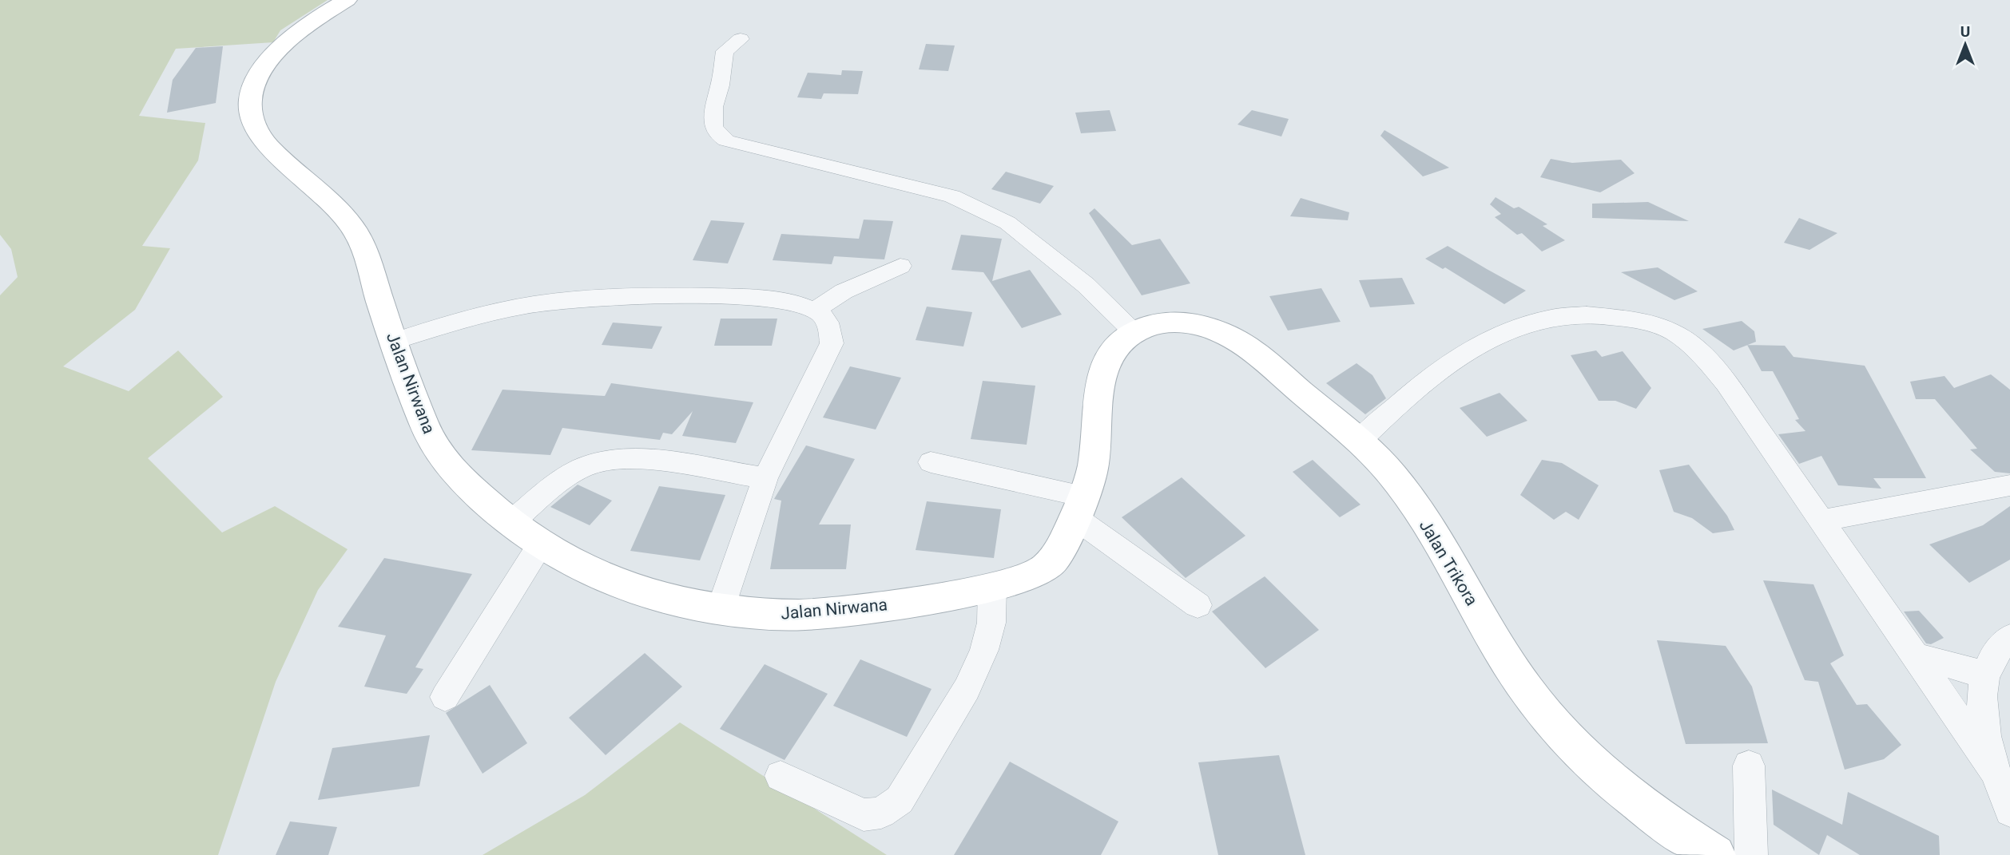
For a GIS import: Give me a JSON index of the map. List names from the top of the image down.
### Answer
{
  "streets": {
    "street": ["Jalan Nirwana", "Jalan Trikora"]
  },
  "crossings": [
    ["Jalan Nirwana", "Jalan Trikora"]
  ],
  "north": "top"
}
